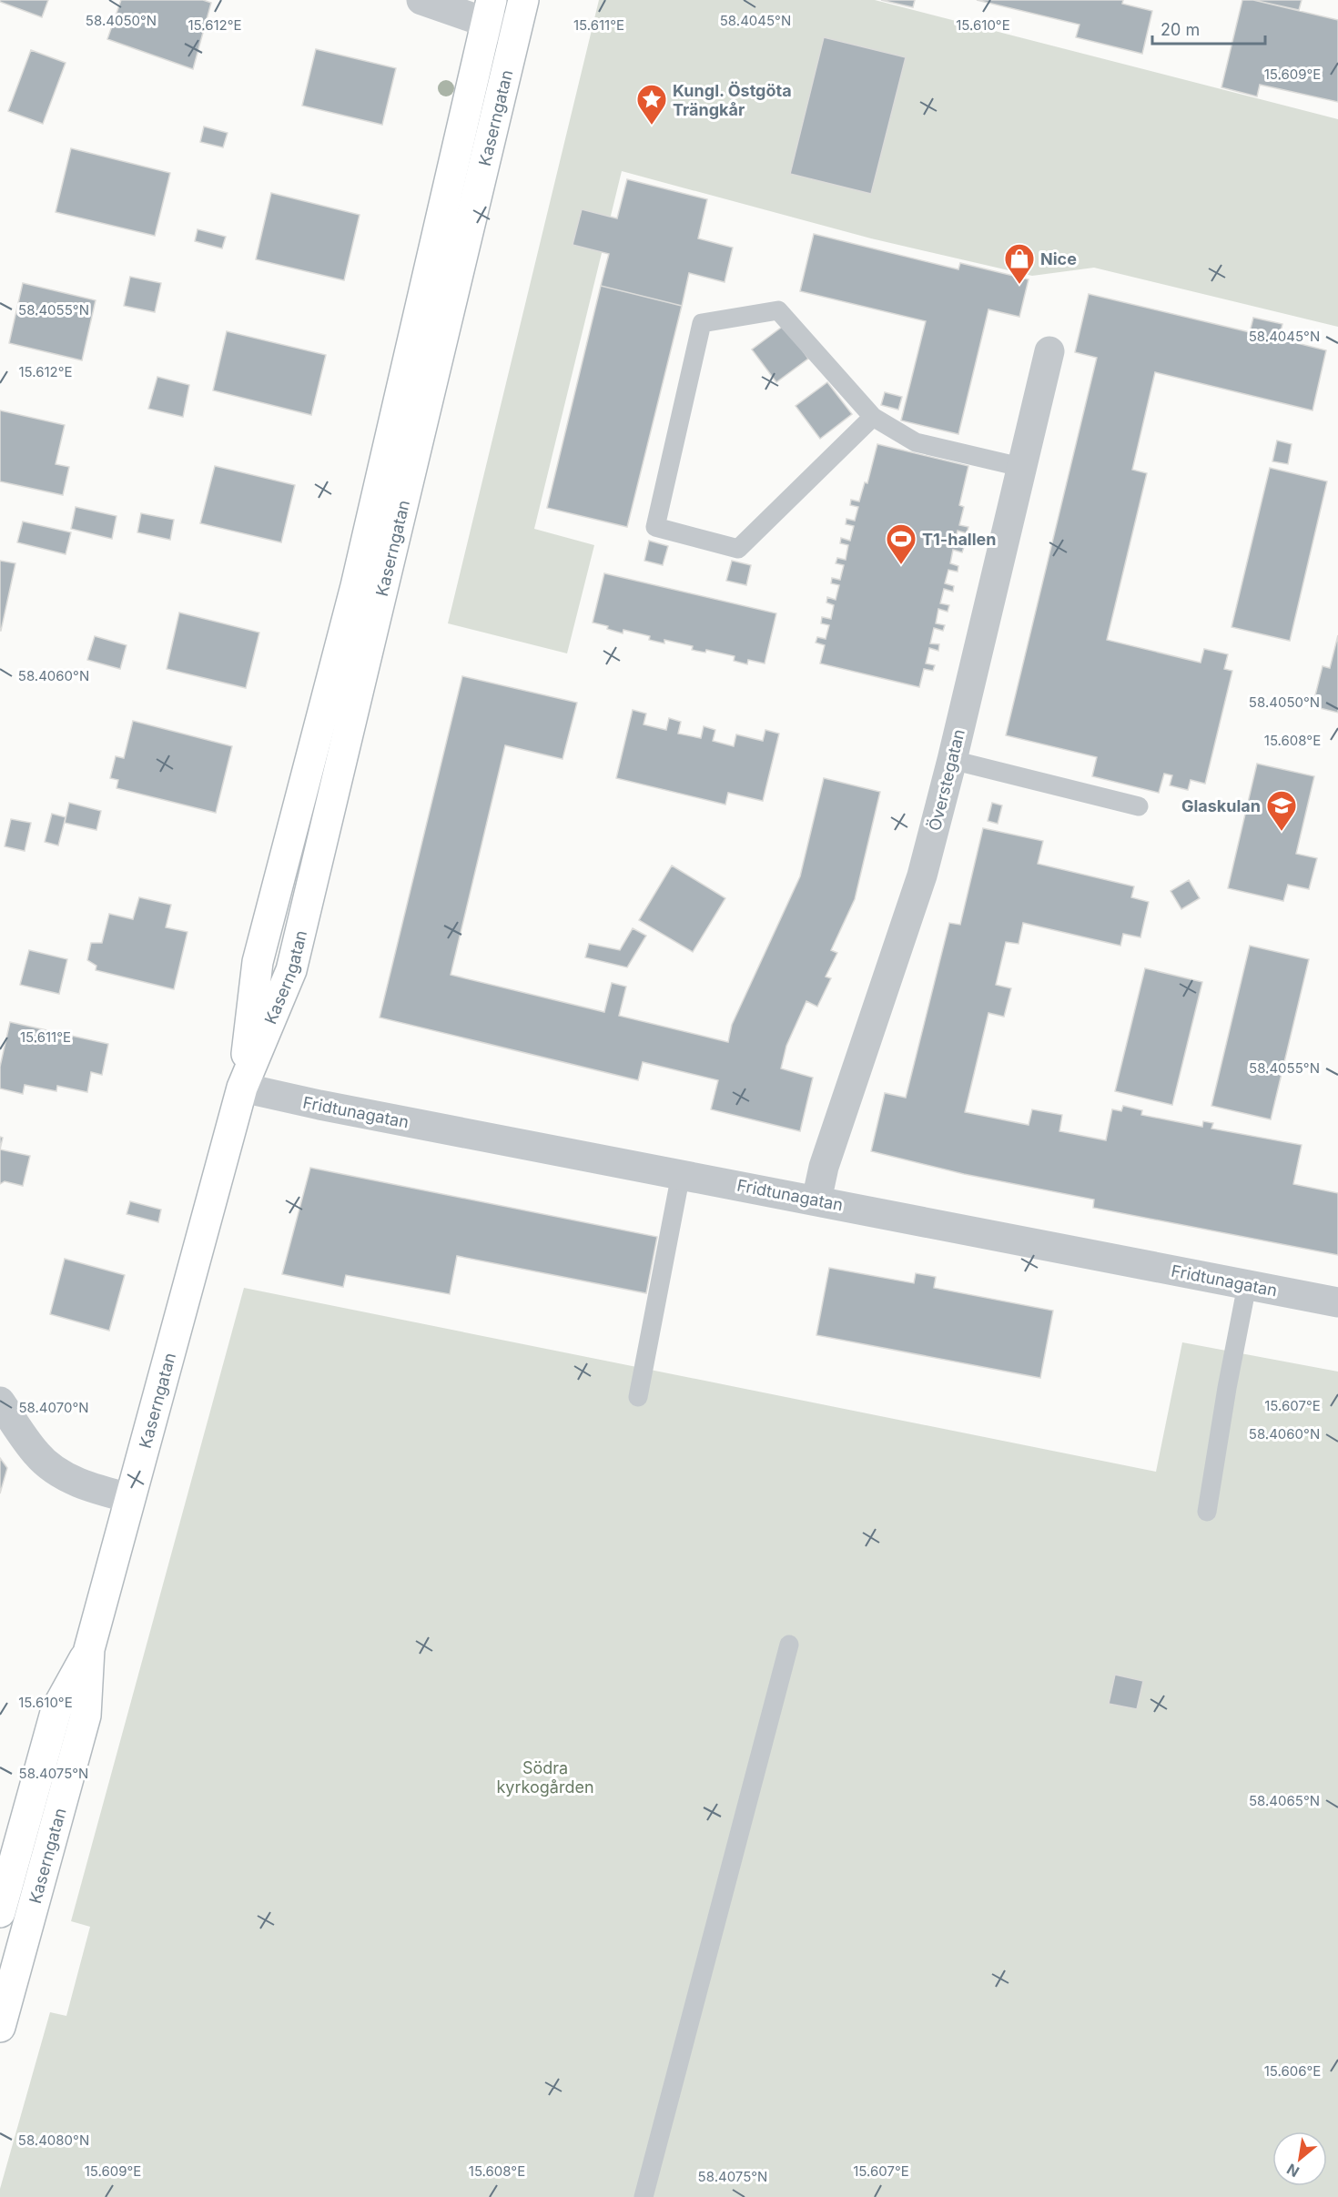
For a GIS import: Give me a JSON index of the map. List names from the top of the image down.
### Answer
{
  "streets": {
    "main road": ["Kaserngatan"],
    "street": ["Överstegatan", "Fridtunagatan"]
  },
  "crossings": [
    ["Kaserngatan", "Fridtunagatan"],
    ["Överstegatan", "Fridtunagatan"]
  ],
  "parks": ["Södra kyrkogården"],
  "places": {
    "place": ["Kungl. Östgöta Trängkår"],
    "shop": ["Nice"],
    "sports": ["T1-hallen"],
    "school or university": ["Glaskulan"]
  },
  "scale_bar": "20 m",
  "north": "bottom left",
  "coordinates": [
    "58.4050°N",
    "58.4045°N",
    "15.612°E",
    "15.610°E",
    "15.611°E",
    "15.609°E",
    "58.4055°N",
    "58.4060°N",
    "15.608°E",
    "15.607°E",
    "58.4070°N",
    "58.4075°N",
    "58.4065°N",
    "15.606°E",
    "58.4080°N"
  ]
}
